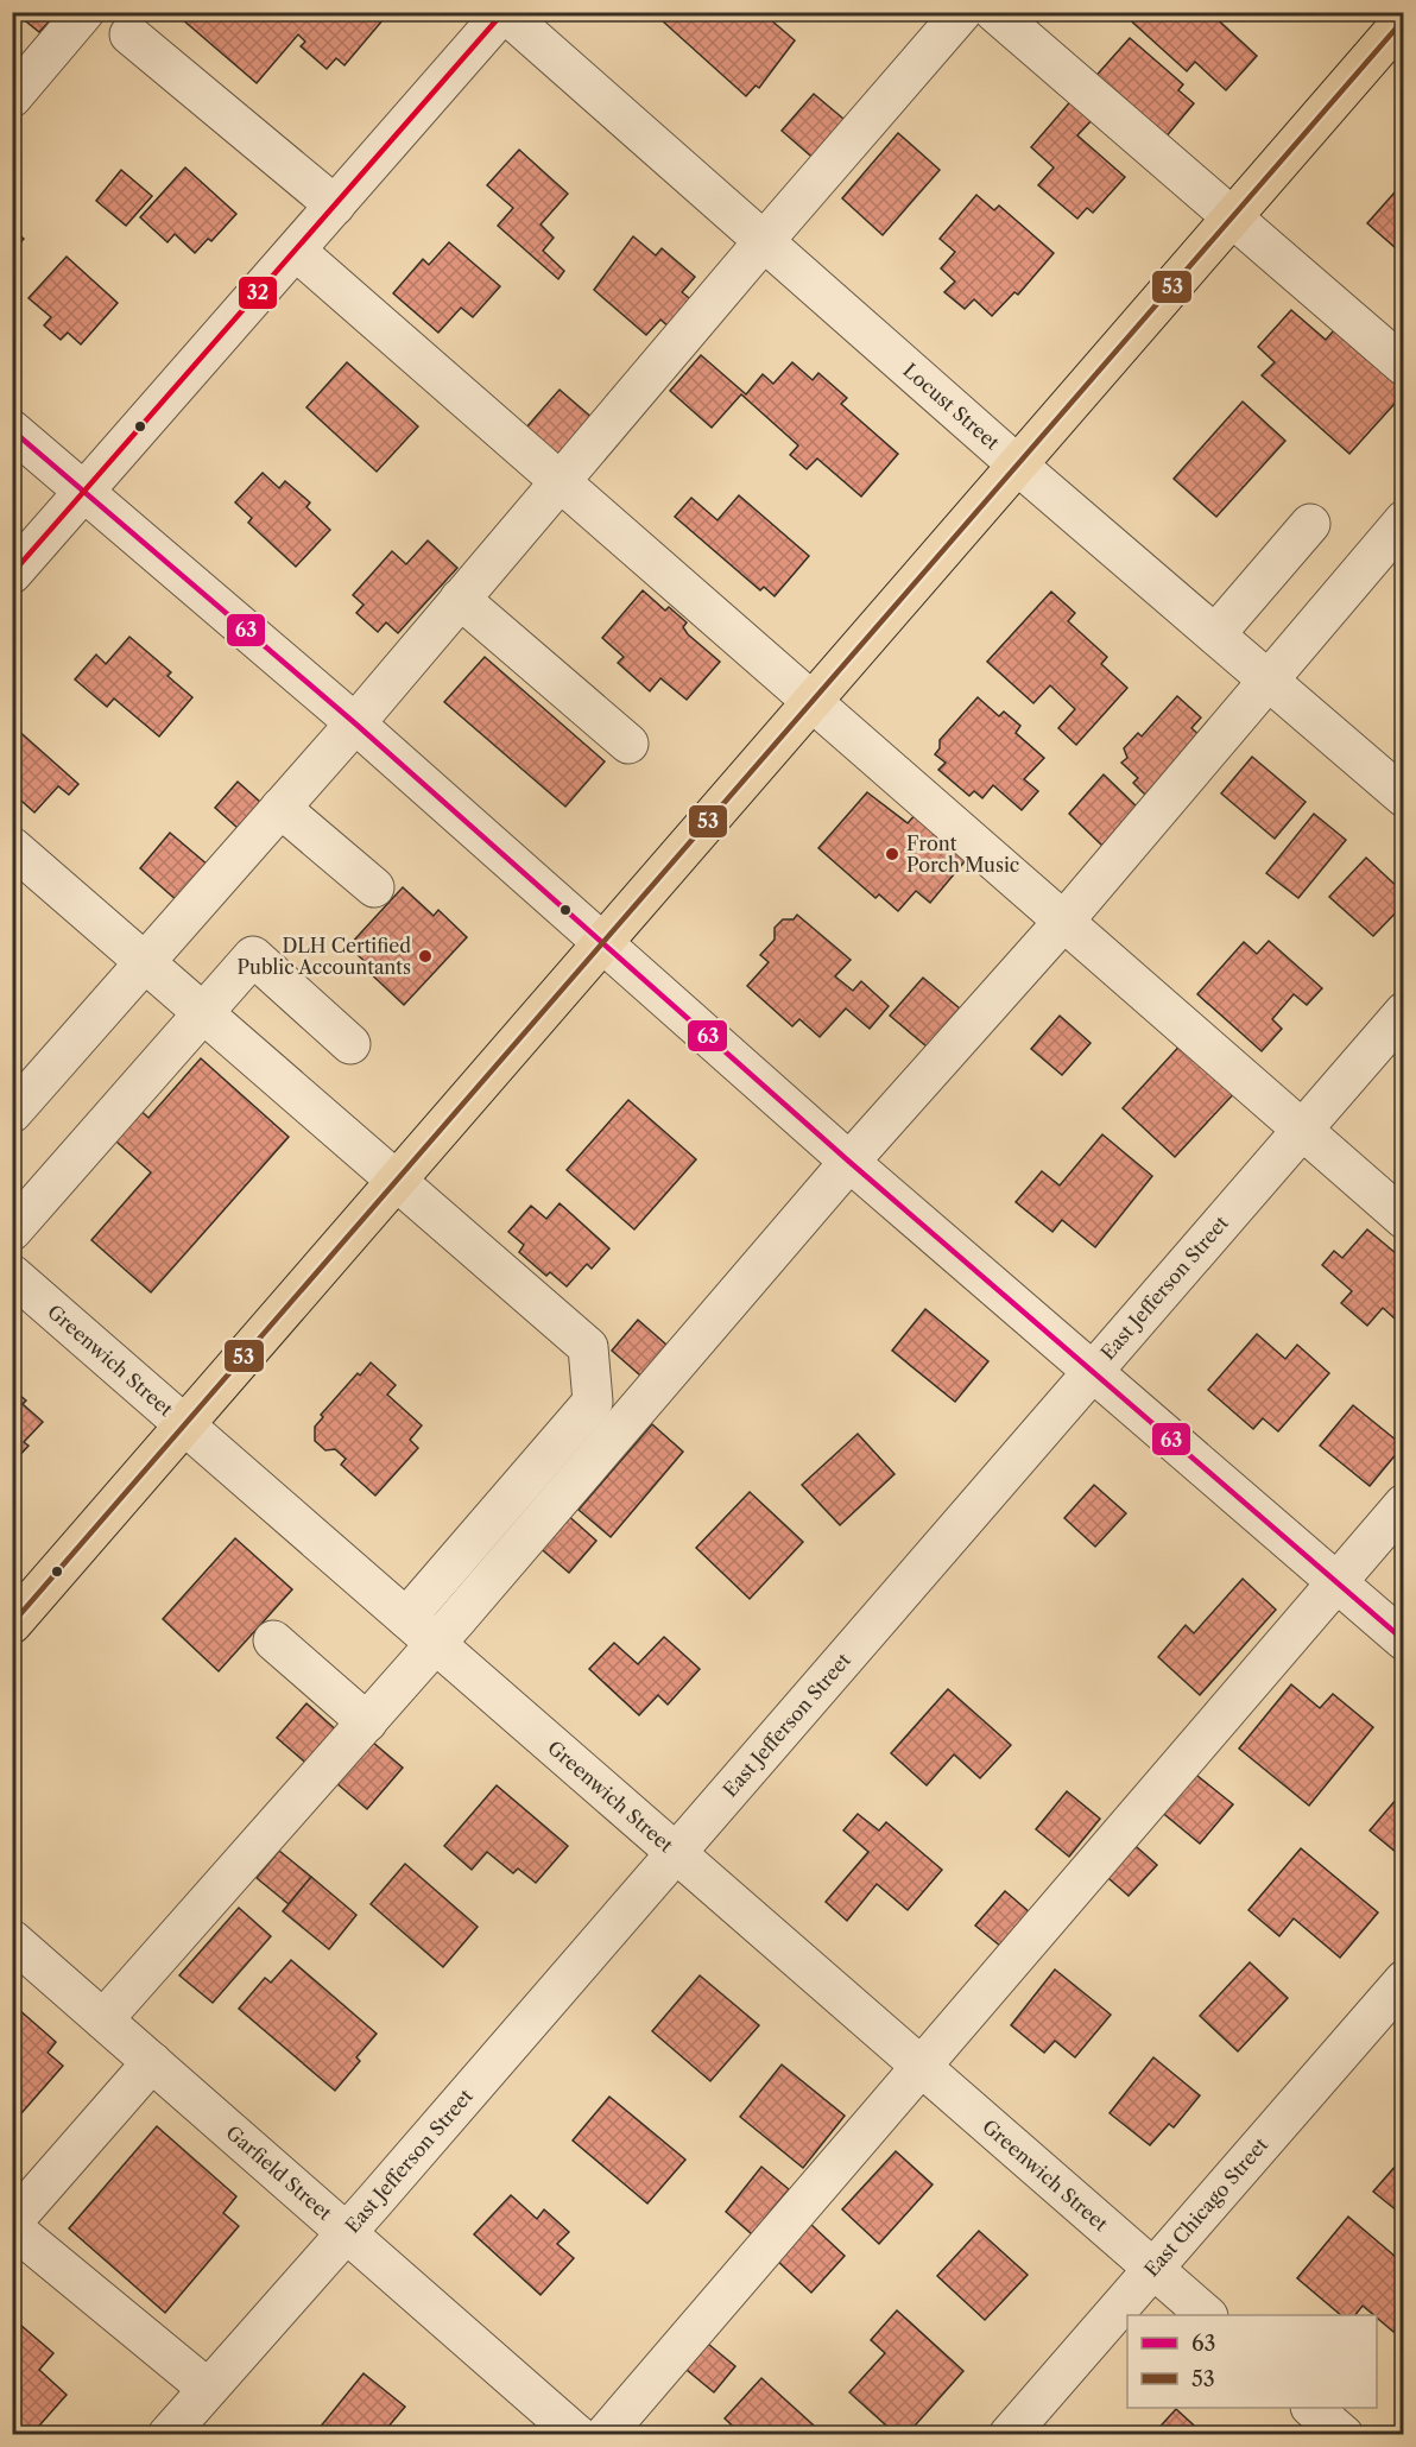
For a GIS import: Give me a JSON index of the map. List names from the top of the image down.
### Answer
{
  "streets": {
    "street": [
      "Locust Street",
      "East Jefferson Street",
      "Greenwich Street",
      "Garfield Street",
      "East Chicago Street"
    ]
  },
  "crossings": [
    ["East Jefferson Street", "Greenwich Street"],
    ["East Jefferson Street", "Garfield Street"],
    ["Greenwich Street", "East Chicago Street"]
  ],
  "places": ["Front Porch Music", "DLH Certified Public Accountants"],
  "lines": ["transit line 32", "transit line 53", "transit line 63"],
  "legend": ["63", "53"]
}
